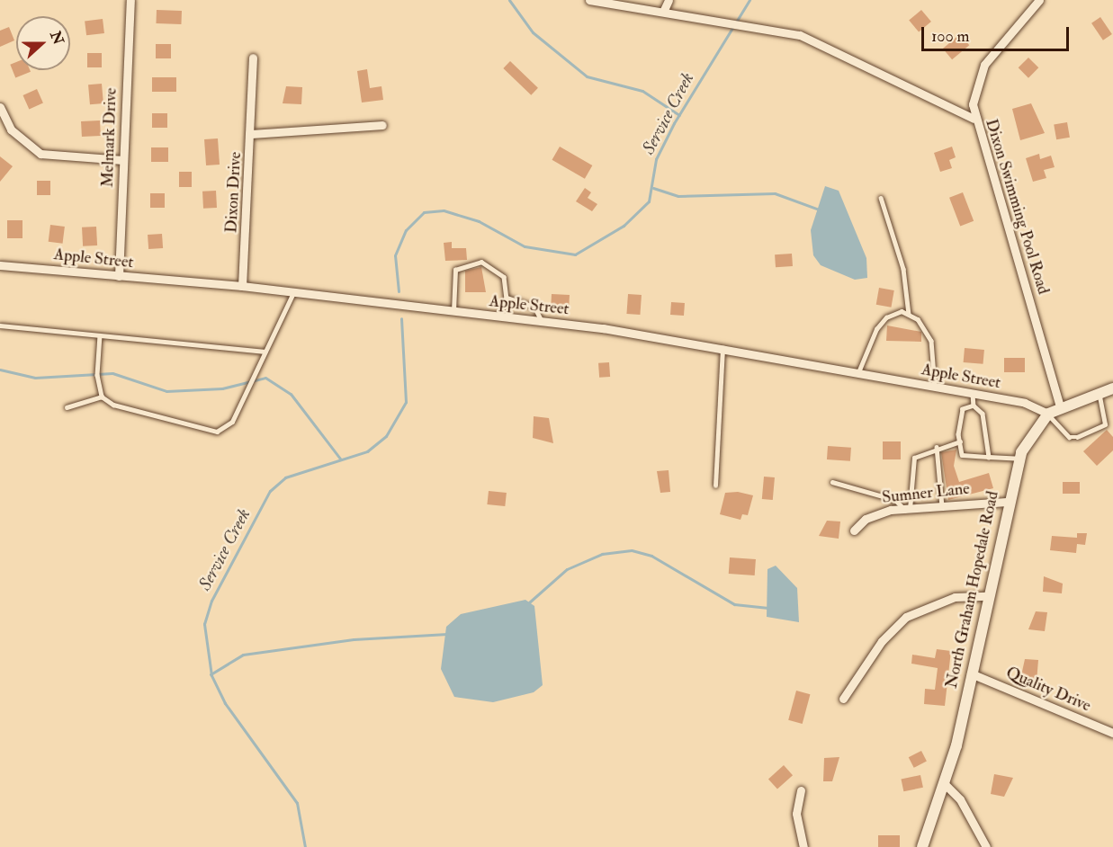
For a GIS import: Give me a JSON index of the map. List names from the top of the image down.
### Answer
{
  "streets": {
    "street": [
      "Melmark Drive",
      "Dixon Drive",
      "Dixon Swimming Pool Road",
      "Apple Street",
      "Sumner Lane",
      "North Graham Hopedale Road",
      "Quality Drive"
    ]
  },
  "crossings": [
    ["Melmark Drive", "Apple Street"],
    ["Dixon Drive", "Apple Street"],
    ["Dixon Swimming Pool Road", "North Graham Hopedale Road"],
    ["Apple Street", "North Graham Hopedale Road"],
    ["Sumner Lane", "North Graham Hopedale Road"],
    ["North Graham Hopedale Road", "Quality Drive"]
  ],
  "water": ["Service Creek"],
  "scale_bar": "100 m",
  "north": "right"
}
